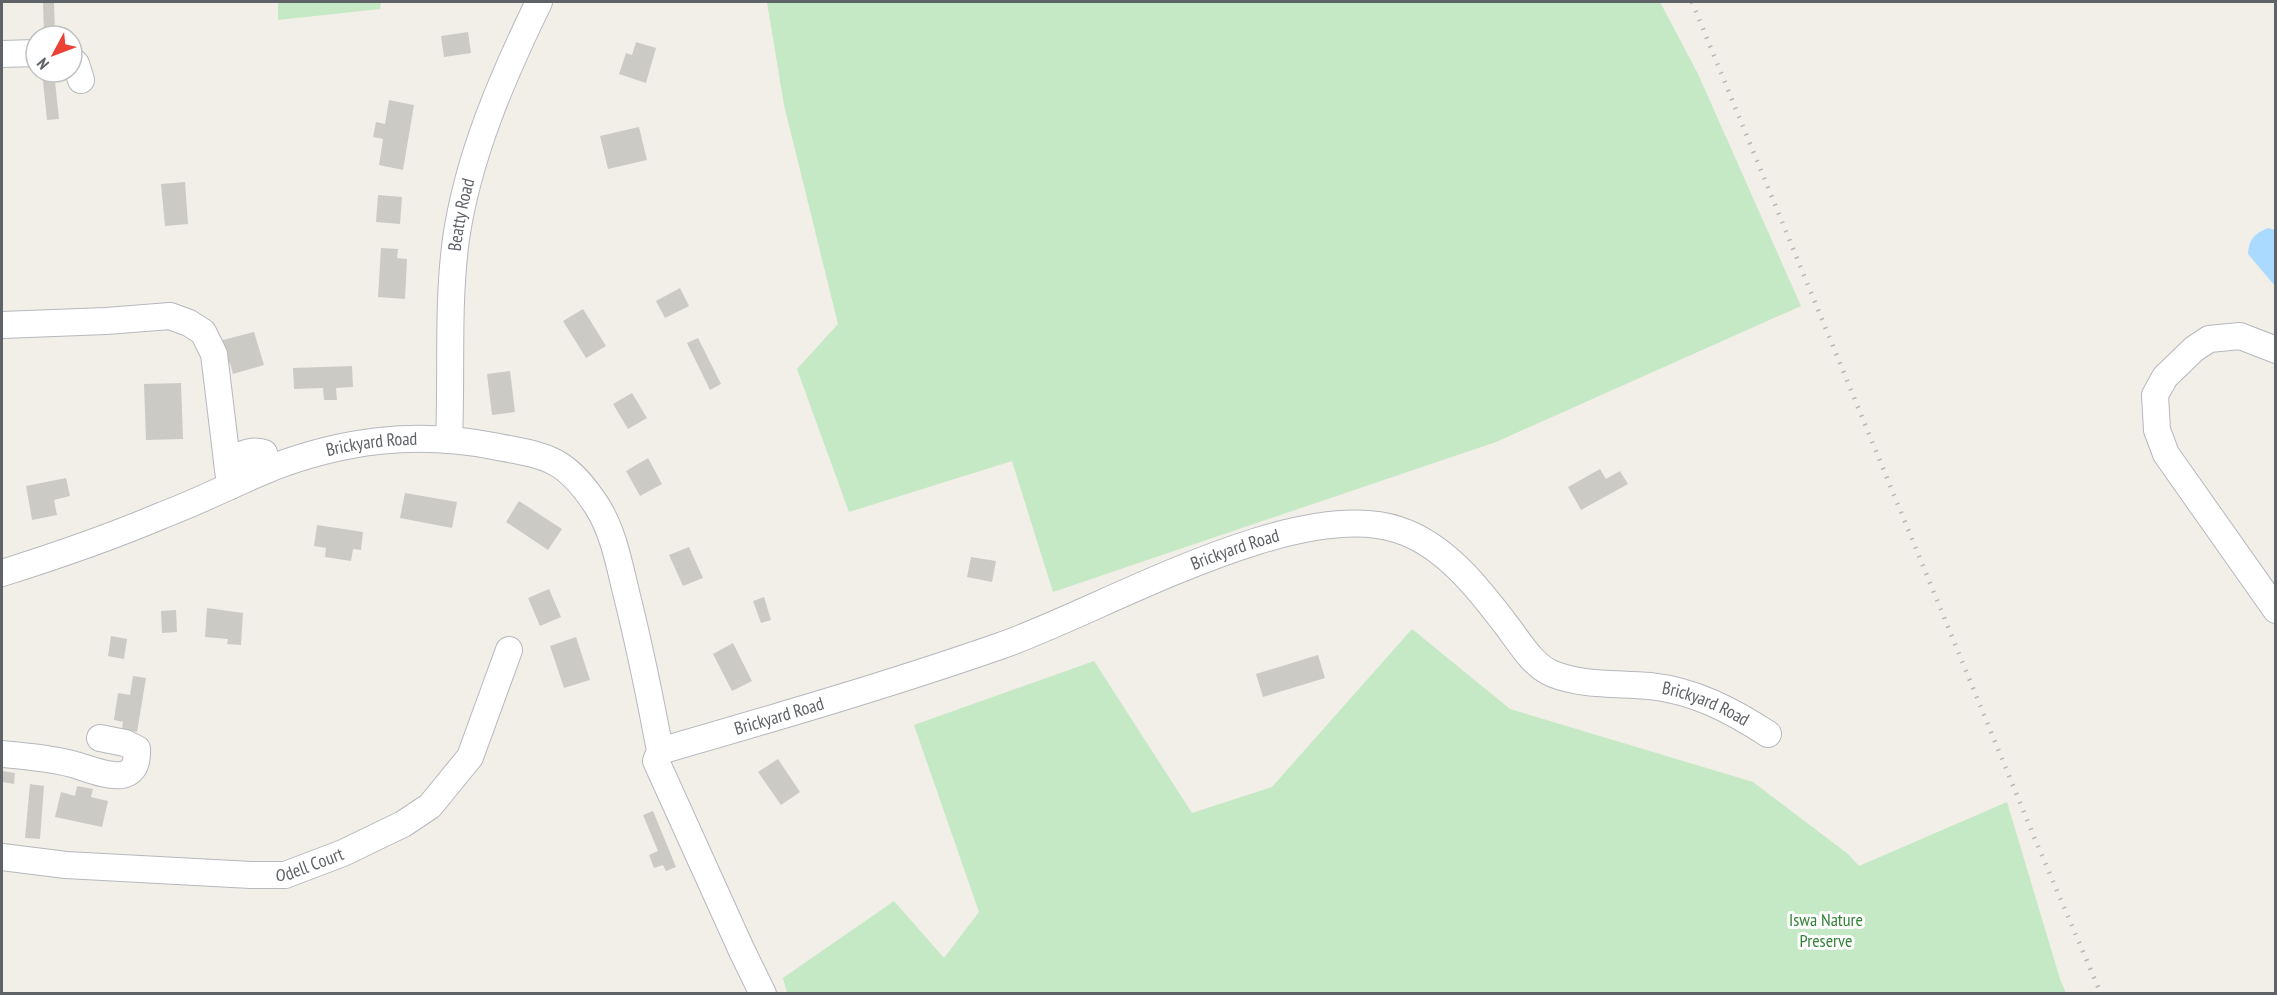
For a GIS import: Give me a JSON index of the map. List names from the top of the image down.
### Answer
{
  "streets": {
    "street": ["Beatty Road", "Brickyard Road", "Odell Court"]
  },
  "crossings": [
    ["Beatty Road", "Brickyard Road"]
  ],
  "parks": ["Iswa Nature Preserve"],
  "north": "bottom left"
}
